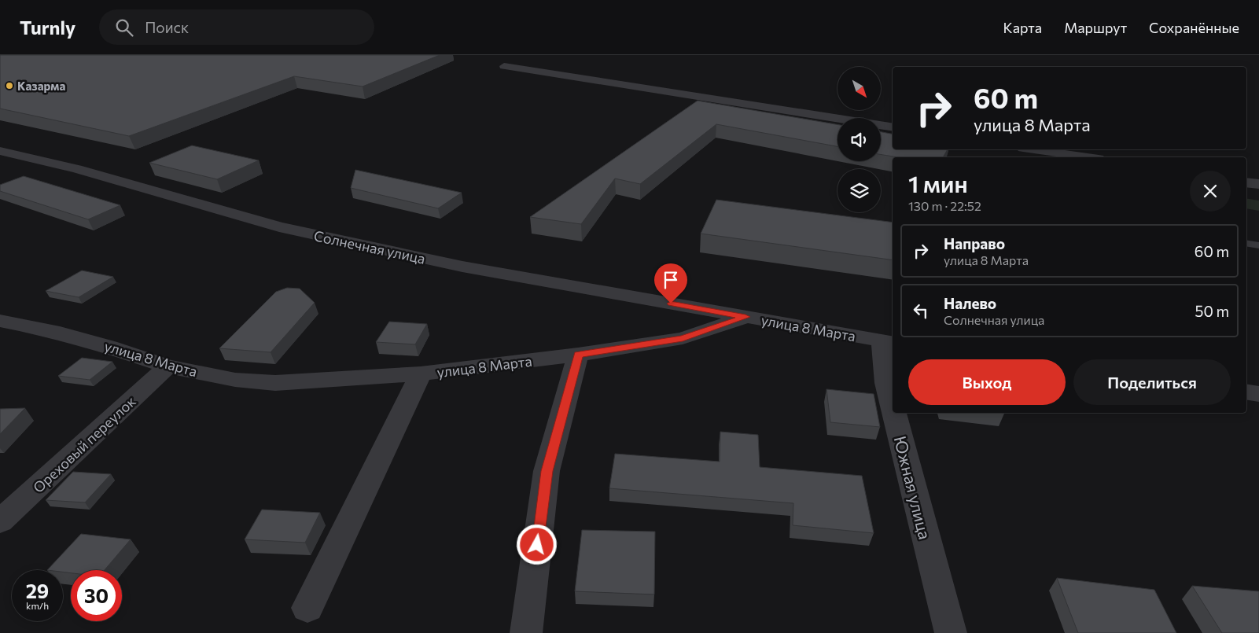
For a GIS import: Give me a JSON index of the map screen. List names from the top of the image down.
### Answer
{
  "streets": {
    "street": [
      "Солнечная улица",
      "улица 8 Марта",
      "Ореховый переулок",
      "Южная улица"
    ]
  },
  "crossings": [
    ["Солнечная улица", "улица 8 Марта"],
    ["улица 8 Марта", "Ореховый переулок"],
    ["улица 8 Марта", "Южная улица"]
  ],
  "places": ["Казарма"],
  "north": "bottom right",
  "page": {
    "header": "Turnly",
    "search": "Поиск",
    "nav": ["Карта", "Маршрут", "Сохранённые"],
    "turn": ["60 m", "улица 8 Марта"],
    "heading": ["1 мин", "130 m · 22:52"],
    "list": [
      {
        "name": "Направо",
        "note": "улица 8 Марта",
        "value": "60 m"
      },
      {
        "name": "Налево",
        "note": "Солнечная улица",
        "value": "50 m"
      }
    ],
    "buttons": ["Выход", "Поделиться"],
    "speed": "29 km/h",
    "limit": "30"
  }
}
